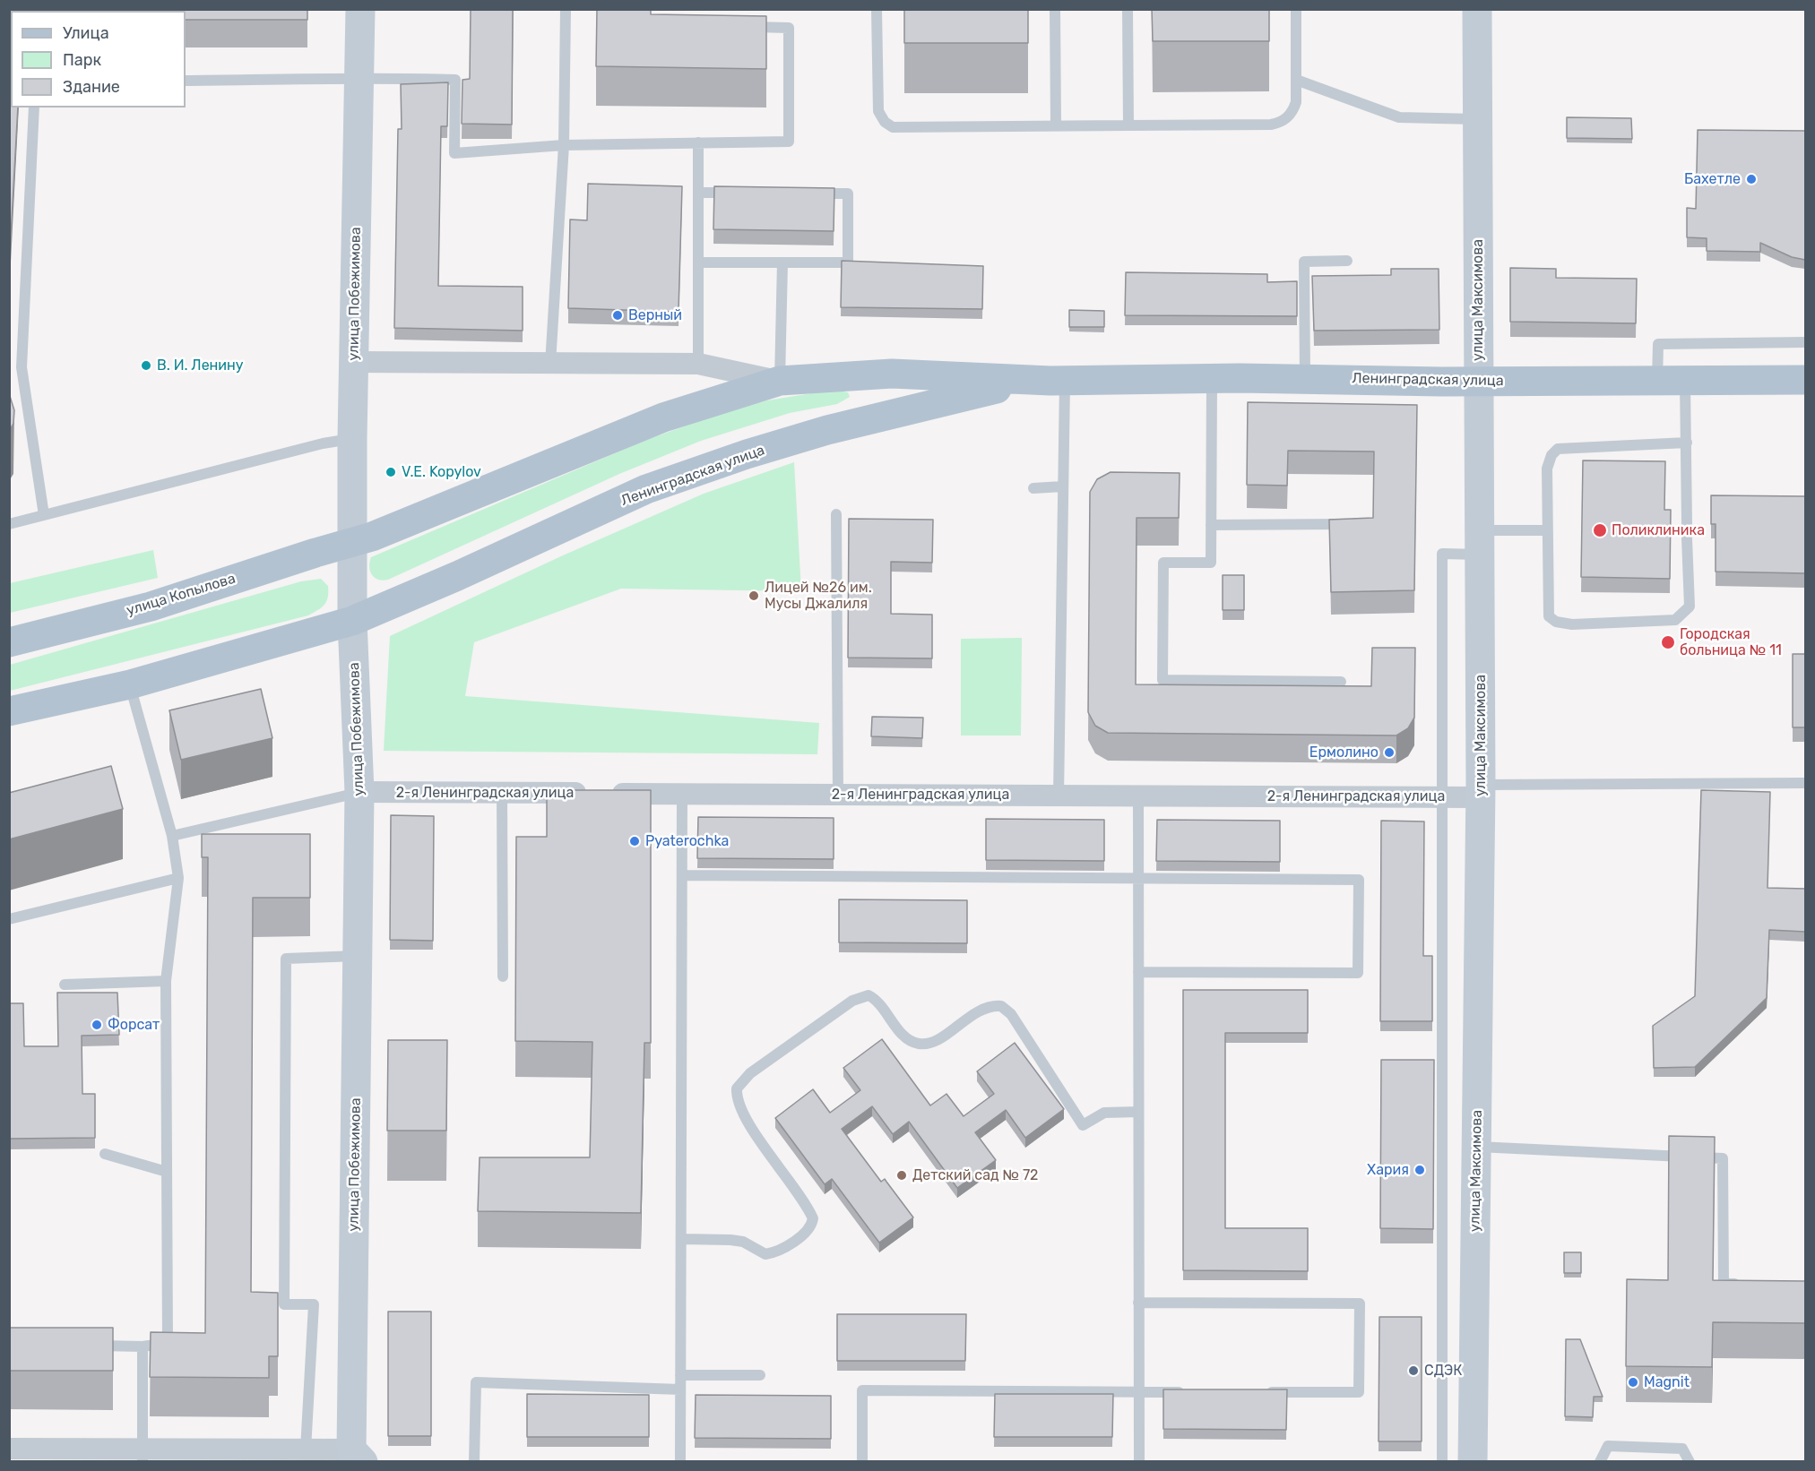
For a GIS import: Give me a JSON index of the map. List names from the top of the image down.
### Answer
{
  "streets": {
    "main road": ["Ленинградская улица", "улица Копылова"],
    "street": ["улица Побежимова", "улица Максимова", "2-я Ленинградская улица"]
  },
  "crossings": [
    ["улица Побежимова", "Ленинградская улица"],
    ["улица Побежимова", "улица Копылова"],
    ["улица Побежимова", "2-я Ленинградская улица"],
    ["улица Максимова", "Ленинградская улица"],
    ["улица Максимова", "2-я Ленинградская улица"],
    ["Ленинградская улица", "улица Копылова"]
  ],
  "places": [
    "Бахетле",
    "Верный",
    "В. И. Ленину",
    "V.E. Kopylov",
    "Поликлиника",
    "Лицей №26 им. Мусы Джалиля",
    "Городская больница № 11",
    "Ермолино",
    "Pyaterochka",
    "Форсат",
    "Хария",
    "Детский сад № 72",
    "СДЭК",
    "Magnit"
  ],
  "legend": ["Улица", "Парк", "Здание"]
}
